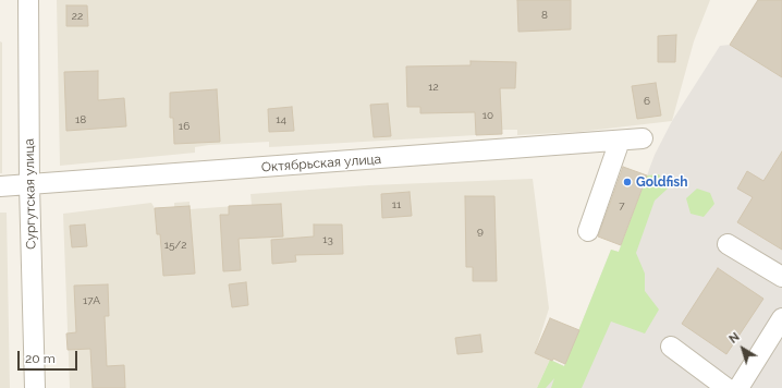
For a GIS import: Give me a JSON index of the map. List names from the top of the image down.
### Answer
{
  "streets": {
    "street": ["Октябрьская улица", "Сургутская улица"]
  },
  "crossings": [
    ["Октябрьская улица", "Сургутская улица"]
  ],
  "places": ["Goldfish"],
  "house_numbers": [
    "8",
    "22",
    "12",
    "6",
    "10",
    "18",
    "14",
    "16",
    "11",
    "7",
    "9",
    "13",
    "15/2",
    "17А"
  ],
  "scale_bar": "20 m",
  "north": "top left"
}
